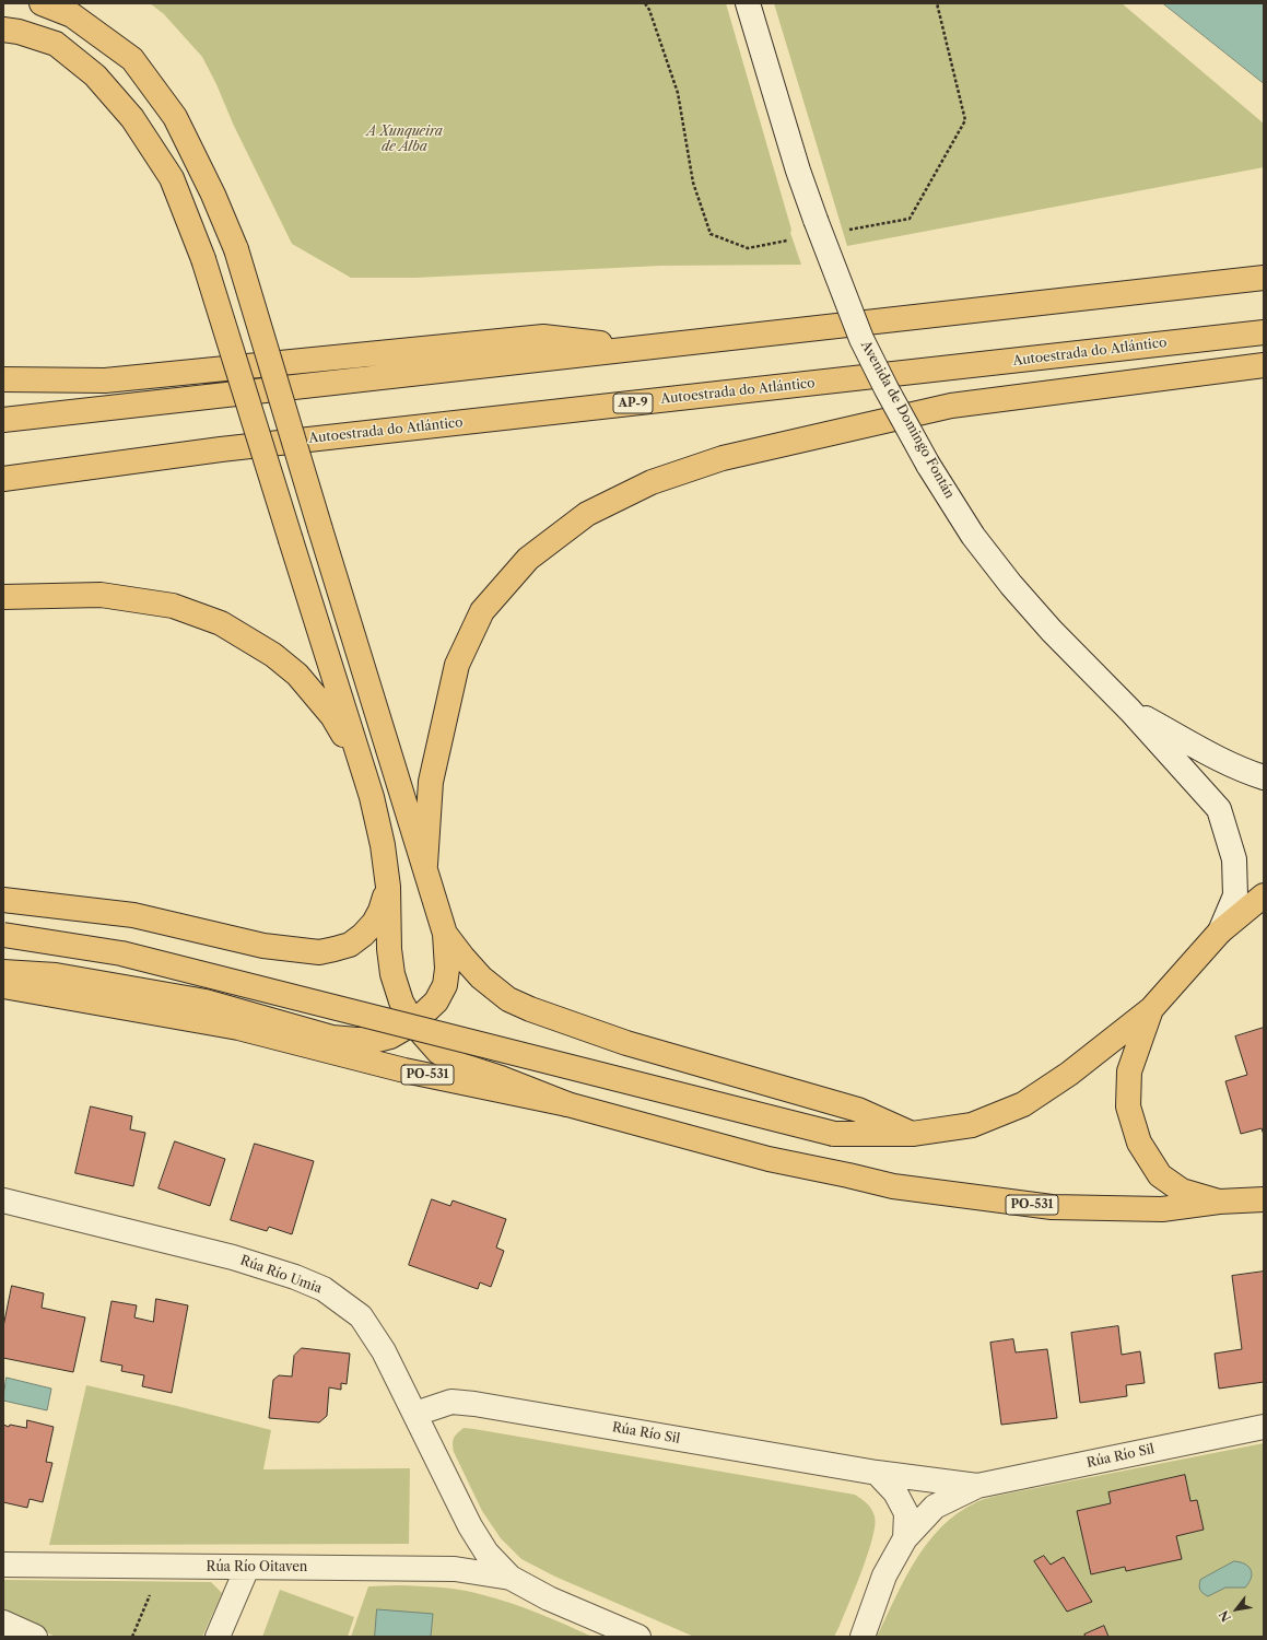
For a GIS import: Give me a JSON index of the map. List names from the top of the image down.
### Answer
{
  "streets": {
    "main road": ["Autoestrada do Atlántico", "AP-9", "PO-531"],
    "street": [
      "Avenida de Domingo Fontán",
      "Rúa Río Umia",
      "Rúa Río Sil",
      "Rúa Río Oitaven"
    ]
  },
  "crossings": [
    ["Rúa Río Umia", "Rúa Río Sil"],
    ["Rúa Río Umia", "Rúa Río Oitaven"]
  ],
  "parks": ["A Xunqueira de Alba"],
  "north": "bottom left"
}
